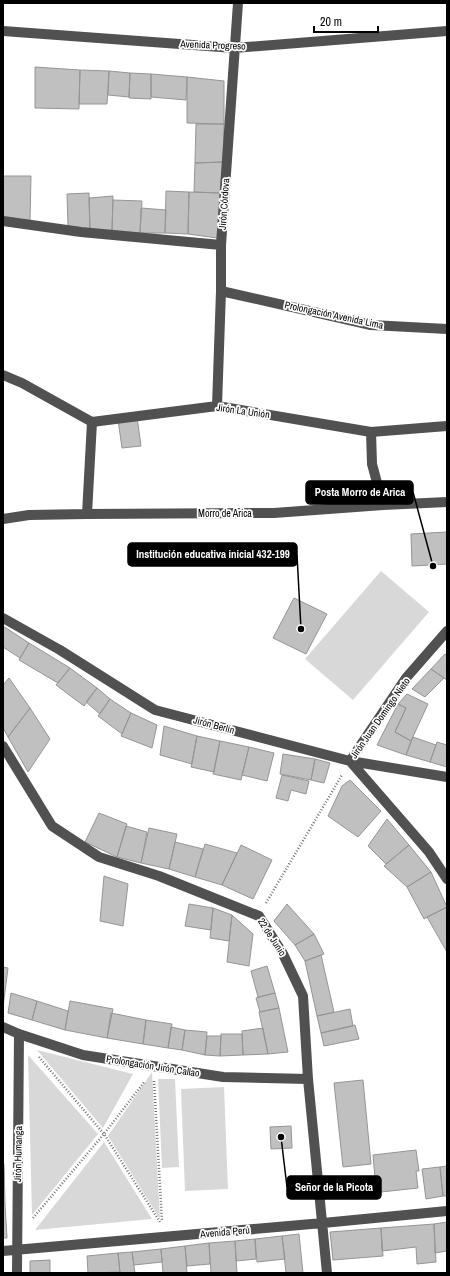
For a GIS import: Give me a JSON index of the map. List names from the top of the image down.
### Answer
{
  "streets": {
    "street": [
      "Avenida Progreso",
      "Jirón Córdova",
      "Prolongación Avenida Lima",
      "Jirón La Unión",
      "Morro de Arica",
      "Jirón Juan Domingo Nieto",
      "Jirón Berlín",
      "22 de Junio",
      "Prolongación Jirón Callao",
      "Jirón Humanga",
      "Avenida Perú"
    ]
  },
  "crossings": [
    ["Avenida Progreso", "Jirón Córdova"],
    ["Jirón Córdova", "Prolongación Avenida Lima"],
    ["Jirón Córdova", "Jirón La Unión"],
    ["Jirón Juan Domingo Nieto", "Jirón Berlín"],
    ["22 de Junio", "Prolongación Jirón Callao"],
    ["22 de Junio", "Avenida Perú"],
    ["Prolongación Jirón Callao", "Jirón Humanga"],
    ["Jirón Humanga", "Avenida Perú"]
  ],
  "places": ["Posta Morro de Arica", "Institución educativa inicial 432-199", "Señor de la Picota"],
  "scale_bar": "20 m"
}
